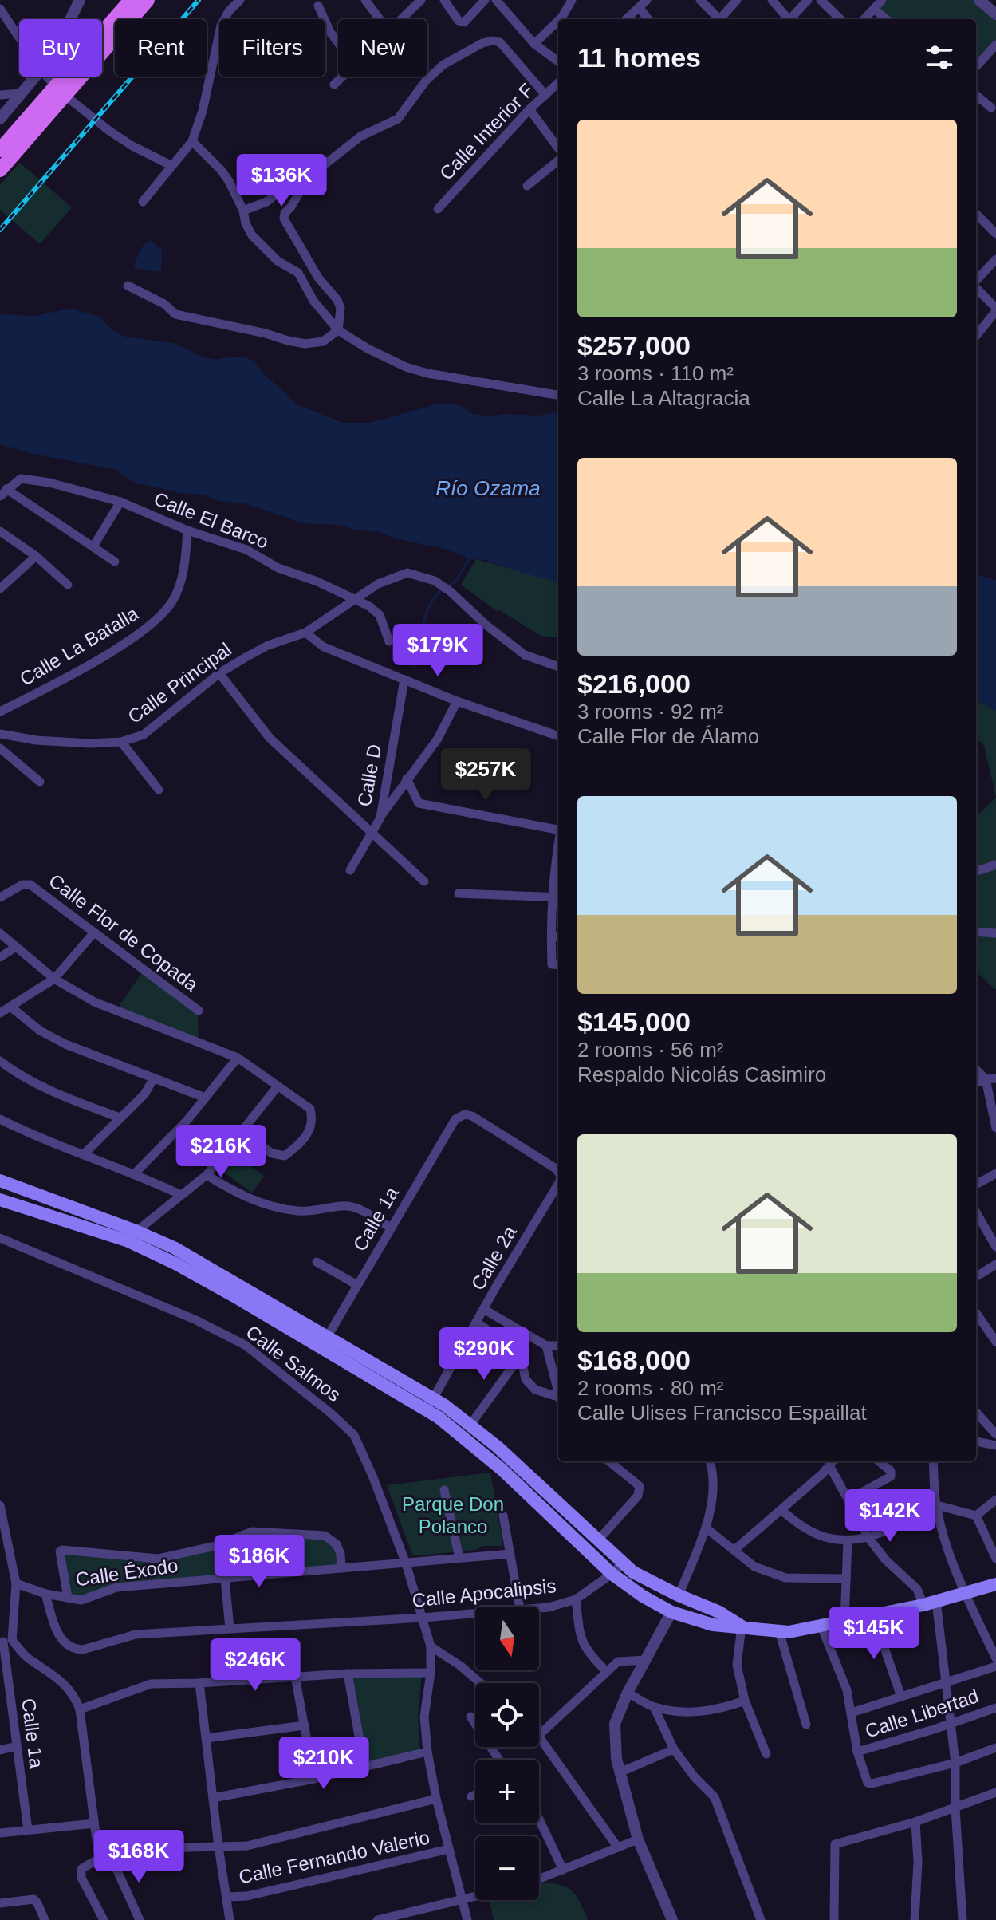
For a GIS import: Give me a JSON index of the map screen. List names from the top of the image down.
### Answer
{
  "streets": {
    "street": [
      "Calle Interior F",
      "Calle El Barco",
      "Calle La Batalla",
      "Calle Principal",
      "Calle D",
      "Calle Flor de Copada",
      "Calle 1a",
      "Calle 2a",
      "Calle Salmos",
      "Calle Éxodo",
      "Calle Apocalipsis",
      "Calle Libertad",
      "Calle Fernando Valerio"
    ]
  },
  "crossings": [
    ["Calle El Barco", "Calle La Batalla"],
    ["Calle El Barco", "Calle Principal"],
    ["Calle 1a", "Calle Éxodo"],
    ["Calle Salmos", "Calle Éxodo"],
    ["Calle Salmos", "Calle Apocalipsis"],
    ["Calle Salmos", "Calle Fernando Valerio"],
    ["Calle Éxodo", "Calle Apocalipsis"]
  ],
  "water": ["Río Ozama"],
  "parks": ["Parque Don Polanco"],
  "north": "bottom",
  "page": {
    "chip": [
      "Buy",
      "Rent",
      "Filters",
      "New"
    ],
    "heading": "11 homes",
    "list": [
      {
        "name": "$257,000",
        "note": "3 rooms · 110 m² · Calle La Altagracia"
      },
      {
        "name": "$216,000",
        "note": "3 rooms · 92 m² · Calle Flor de Álamo"
      },
      {
        "name": "$145,000",
        "note": "2 rooms · 56 m² · Respaldo Nicolás Casimiro"
      },
      {
        "name": "$168,000",
        "note": "2 rooms · 80 m² · Calle Ulises Francisco Espaillat"
      }
    ],
    "price": [
      "$136K",
      "$179K",
      "$257K",
      "$216K",
      "$290K",
      "$142K",
      "$186K",
      "$145K",
      "$246K",
      "$210K",
      "$168K"
    ],
    "map_buttons": ["+", "−"]
  }
}
